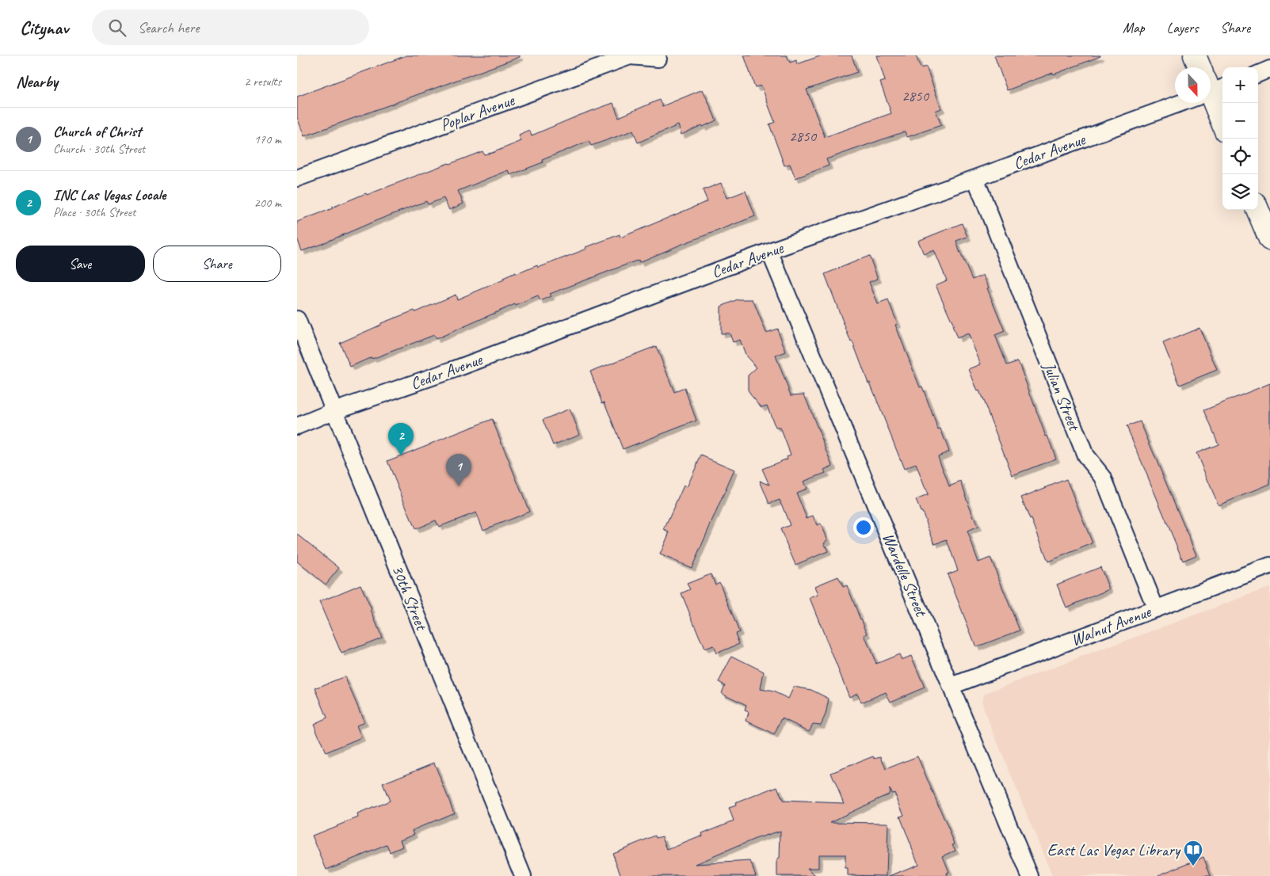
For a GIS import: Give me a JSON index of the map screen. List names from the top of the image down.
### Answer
{
  "streets": {
    "street": [
      "Poplar Avenue",
      "Cedar Avenue",
      "Julian Street",
      "Wardelle Street",
      "30th Street",
      "Walnut Avenue"
    ]
  },
  "crossings": [
    ["Cedar Avenue", "Julian Street"],
    ["Cedar Avenue", "Wardelle Street"],
    ["Cedar Avenue", "30th Street"],
    ["Julian Street", "Walnut Avenue"],
    ["Wardelle Street", "Walnut Avenue"]
  ],
  "places": {
    "library": ["East Las Vegas Library"]
  },
  "house_numbers": ["2850", "2850"],
  "north": "bottom",
  "page": {
    "header": "Citynav",
    "search": "Search here",
    "nav": ["Map", "Layers", "Share"],
    "heading": ["Nearby", "2 results"],
    "map_buttons": ["+", "−"],
    "list": [
      {
        "mark": "1",
        "name": "Church of Christ",
        "note": "Church · 30th Street",
        "value": "170 m"
      },
      {
        "mark": "2",
        "name": "INC Las Vegas Locale",
        "note": "Place · 30th Street",
        "value": "200 m"
      }
    ],
    "buttons": ["Save", "Share"],
    "pins": ["2", "1"]
  }
}
